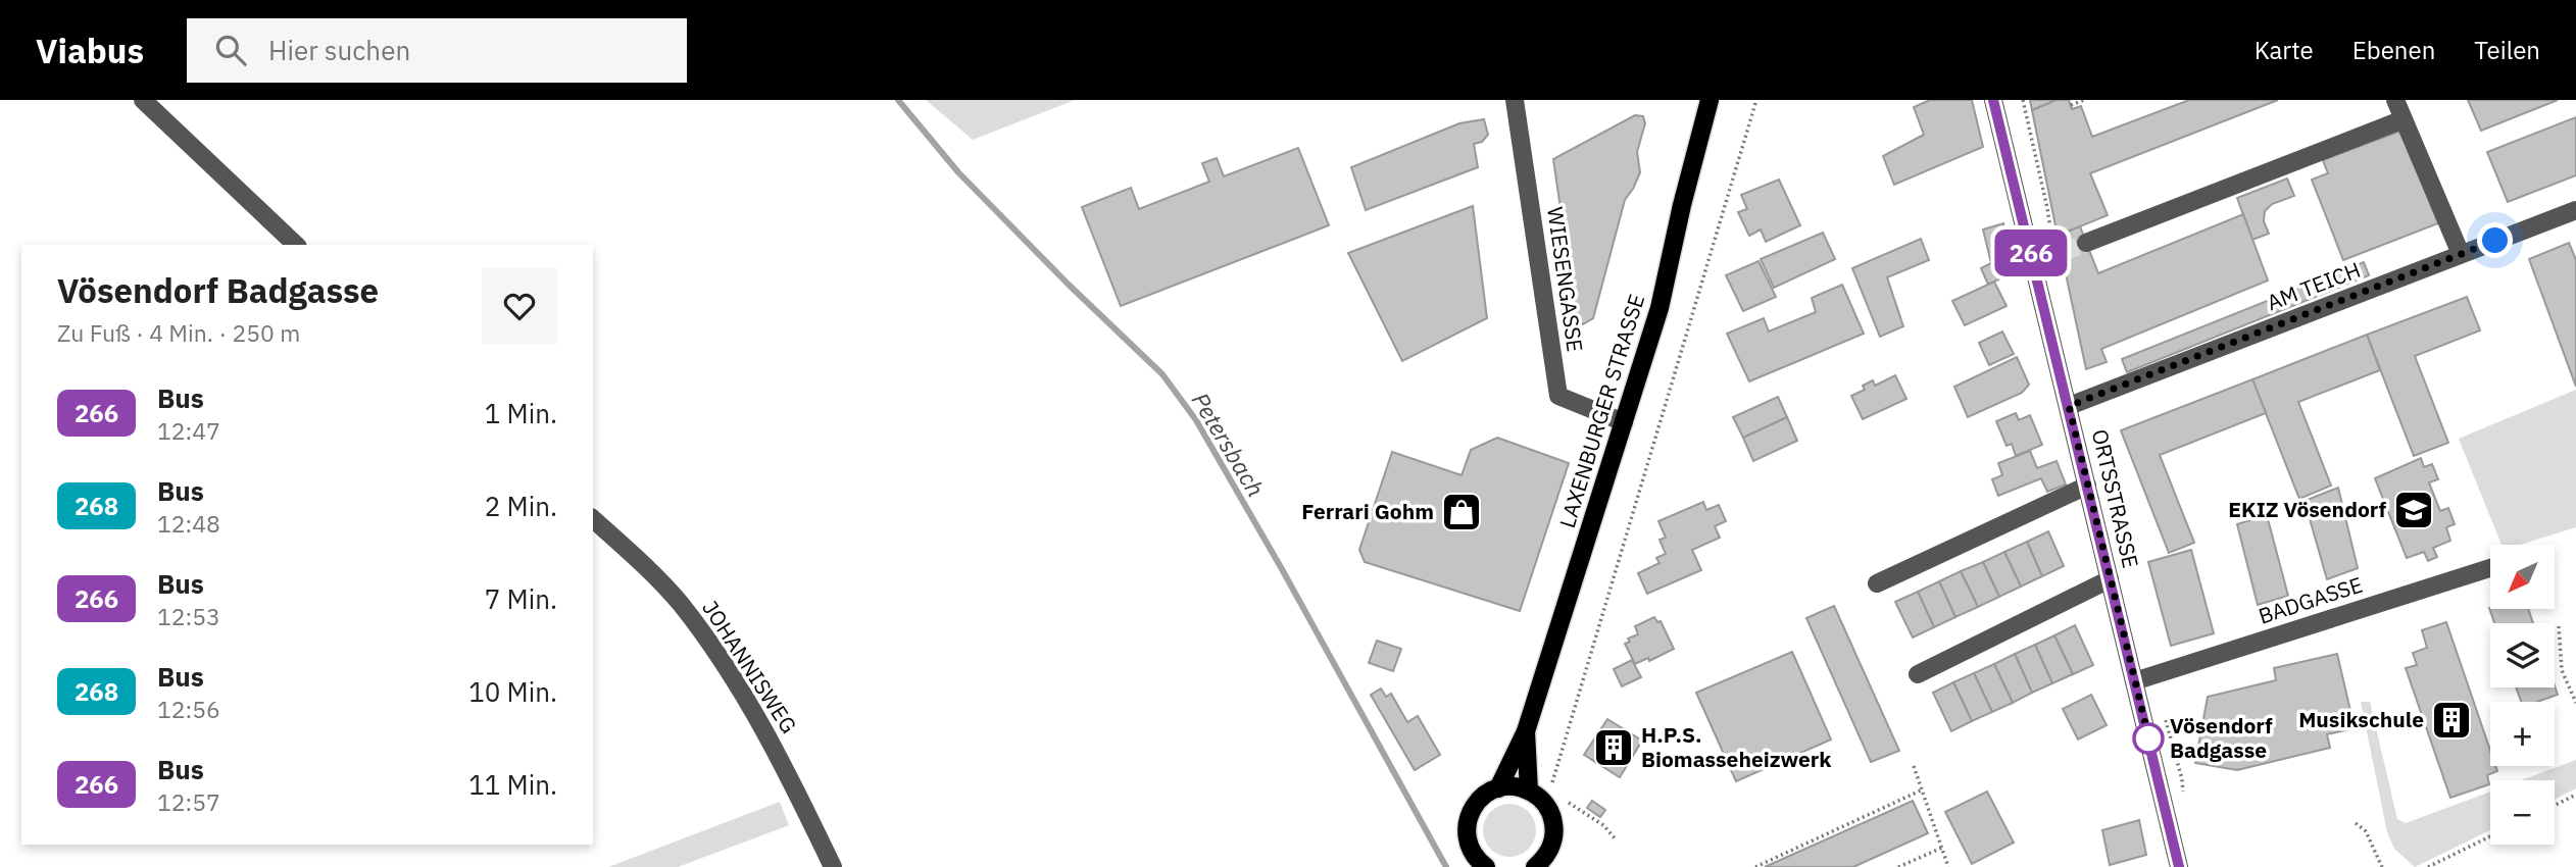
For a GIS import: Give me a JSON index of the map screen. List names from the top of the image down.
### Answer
{
  "streets": {
    "main road": ["LAXENBURGER STRASSE"],
    "street": [
      "WIESENGASSE",
      "AM TEICH",
      "ORTSSTRASSE",
      "BADGASSE",
      "JOHANNISWEG"
    ]
  },
  "crossings": [
    ["WIESENGASSE", "LAXENBURGER STRASSE"],
    ["AM TEICH", "ORTSSTRASSE"],
    ["ORTSSTRASSE", "BADGASSE"]
  ],
  "water": ["Petersbach"],
  "places": {
    "school or university": ["EKIZ Vösendorf"],
    "shop": ["Ferrari Gohm"],
    "building": ["Musikschule", "H.P.S. Biomasseheizwerk"],
    "other": ["Vösendorf Badgasse"]
  },
  "lines": ["bus line 266"],
  "north": "bottom left",
  "page": {
    "header": "Viabus",
    "search": "Hier suchen",
    "nav": ["Karte", "Ebenen", "Teilen"],
    "on_map": "266",
    "heading": ["Vösendorf Badgasse", "Zu Fuß · 4 Min. · 250 m"],
    "list": [
      {
        "mark": "266",
        "name": "Bus",
        "note": "12:47",
        "value": "1 Min."
      },
      {
        "mark": "268",
        "name": "Bus",
        "note": "12:48",
        "value": "2 Min."
      },
      {
        "mark": "266",
        "name": "Bus",
        "note": "12:53",
        "value": "7 Min."
      },
      {
        "mark": "268",
        "name": "Bus",
        "note": "12:56",
        "value": "10 Min."
      },
      {
        "mark": "266",
        "name": "Bus",
        "note": "12:57",
        "value": "11 Min."
      }
    ],
    "map_buttons": ["+", "−"]
  }
}
